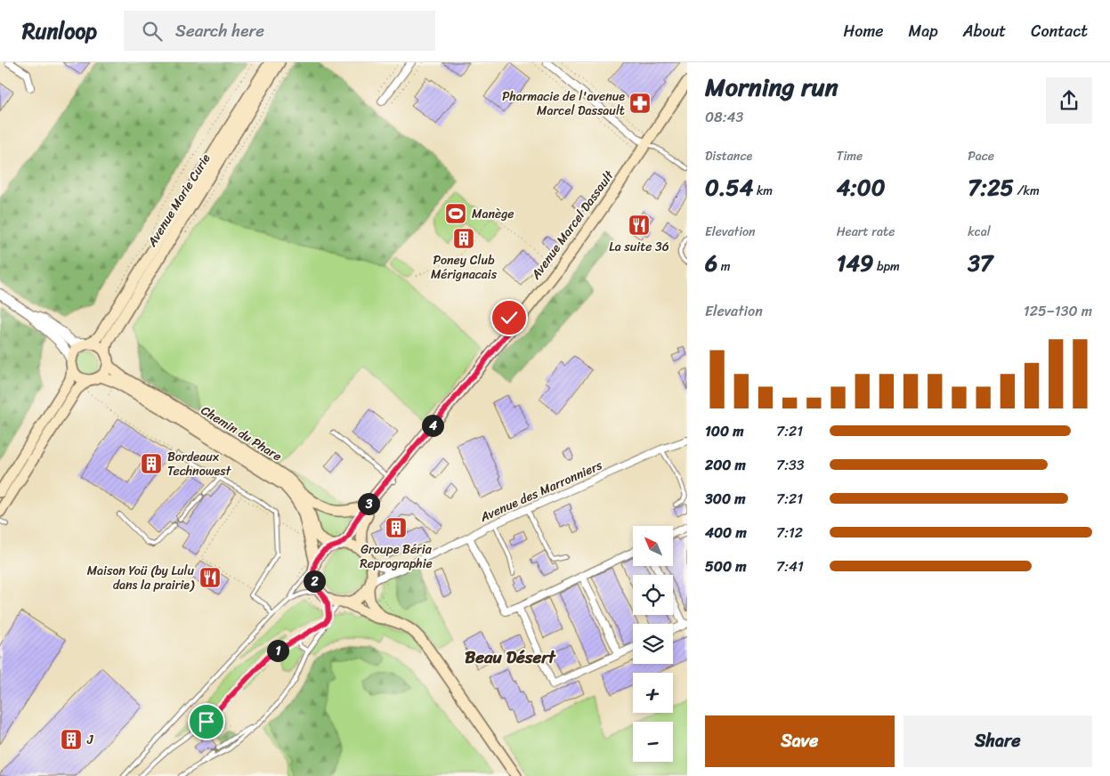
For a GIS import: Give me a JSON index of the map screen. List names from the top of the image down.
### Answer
{
  "streets": {
    "main road": ["Avenue Marie Curie", "Avenue Marcel Dassault", "Chemin du Phare"],
    "street": ["Avenue des Marronniers"]
  },
  "crossings": [
    ["Avenue Marie Curie", "Chemin du Phare"],
    ["Avenue Marcel Dassault", "Chemin du Phare"],
    ["Avenue Marcel Dassault", "Avenue des Marronniers"],
    ["Chemin du Phare", "Avenue des Marronniers"]
  ],
  "districts": ["Beau Désert"],
  "places": {
    "pharmacy": ["Pharmacie de l'avenue Marcel Dassault"],
    "sports": ["Manège"],
    "restaurant": ["La suite 36", "Maison Yoü (by Lulu dans la prairie)"],
    "building": [
      "Poney Club Mérignacais",
      "Bordeaux Technowest",
      "Groupe Béria Reprographie",
      "J"
    ]
  },
  "north": "top left",
  "page": {
    "header": "Runloop",
    "search": "Search here",
    "nav": [
      "Home",
      "Map",
      "About",
      "Contact"
    ],
    "heading": ["Morning run", "08:43"],
    "stats": [
      ["Distance", "0.54 km"],
      ["Time", "4:00"],
      ["Pace", "7:25 /km"],
      ["Elevation", "6 m"],
      ["Heart rate", "149 bpm"],
      ["kcal", "37"]
    ],
    "chart": ["Elevation", "125–130 m"],
    "list": [
      {
        "name": "100 m",
        "note": "7:21"
      },
      {
        "name": "200 m",
        "note": "7:33"
      },
      {
        "name": "300 m",
        "note": "7:21"
      },
      {
        "name": "400 m",
        "note": "7:12"
      },
      {
        "name": "500 m",
        "note": "7:41"
      }
    ],
    "pins": [
      "4",
      "3",
      "2",
      "1"
    ],
    "map_buttons": ["+", "−"],
    "buttons": ["Save", "Share"]
  }
}
